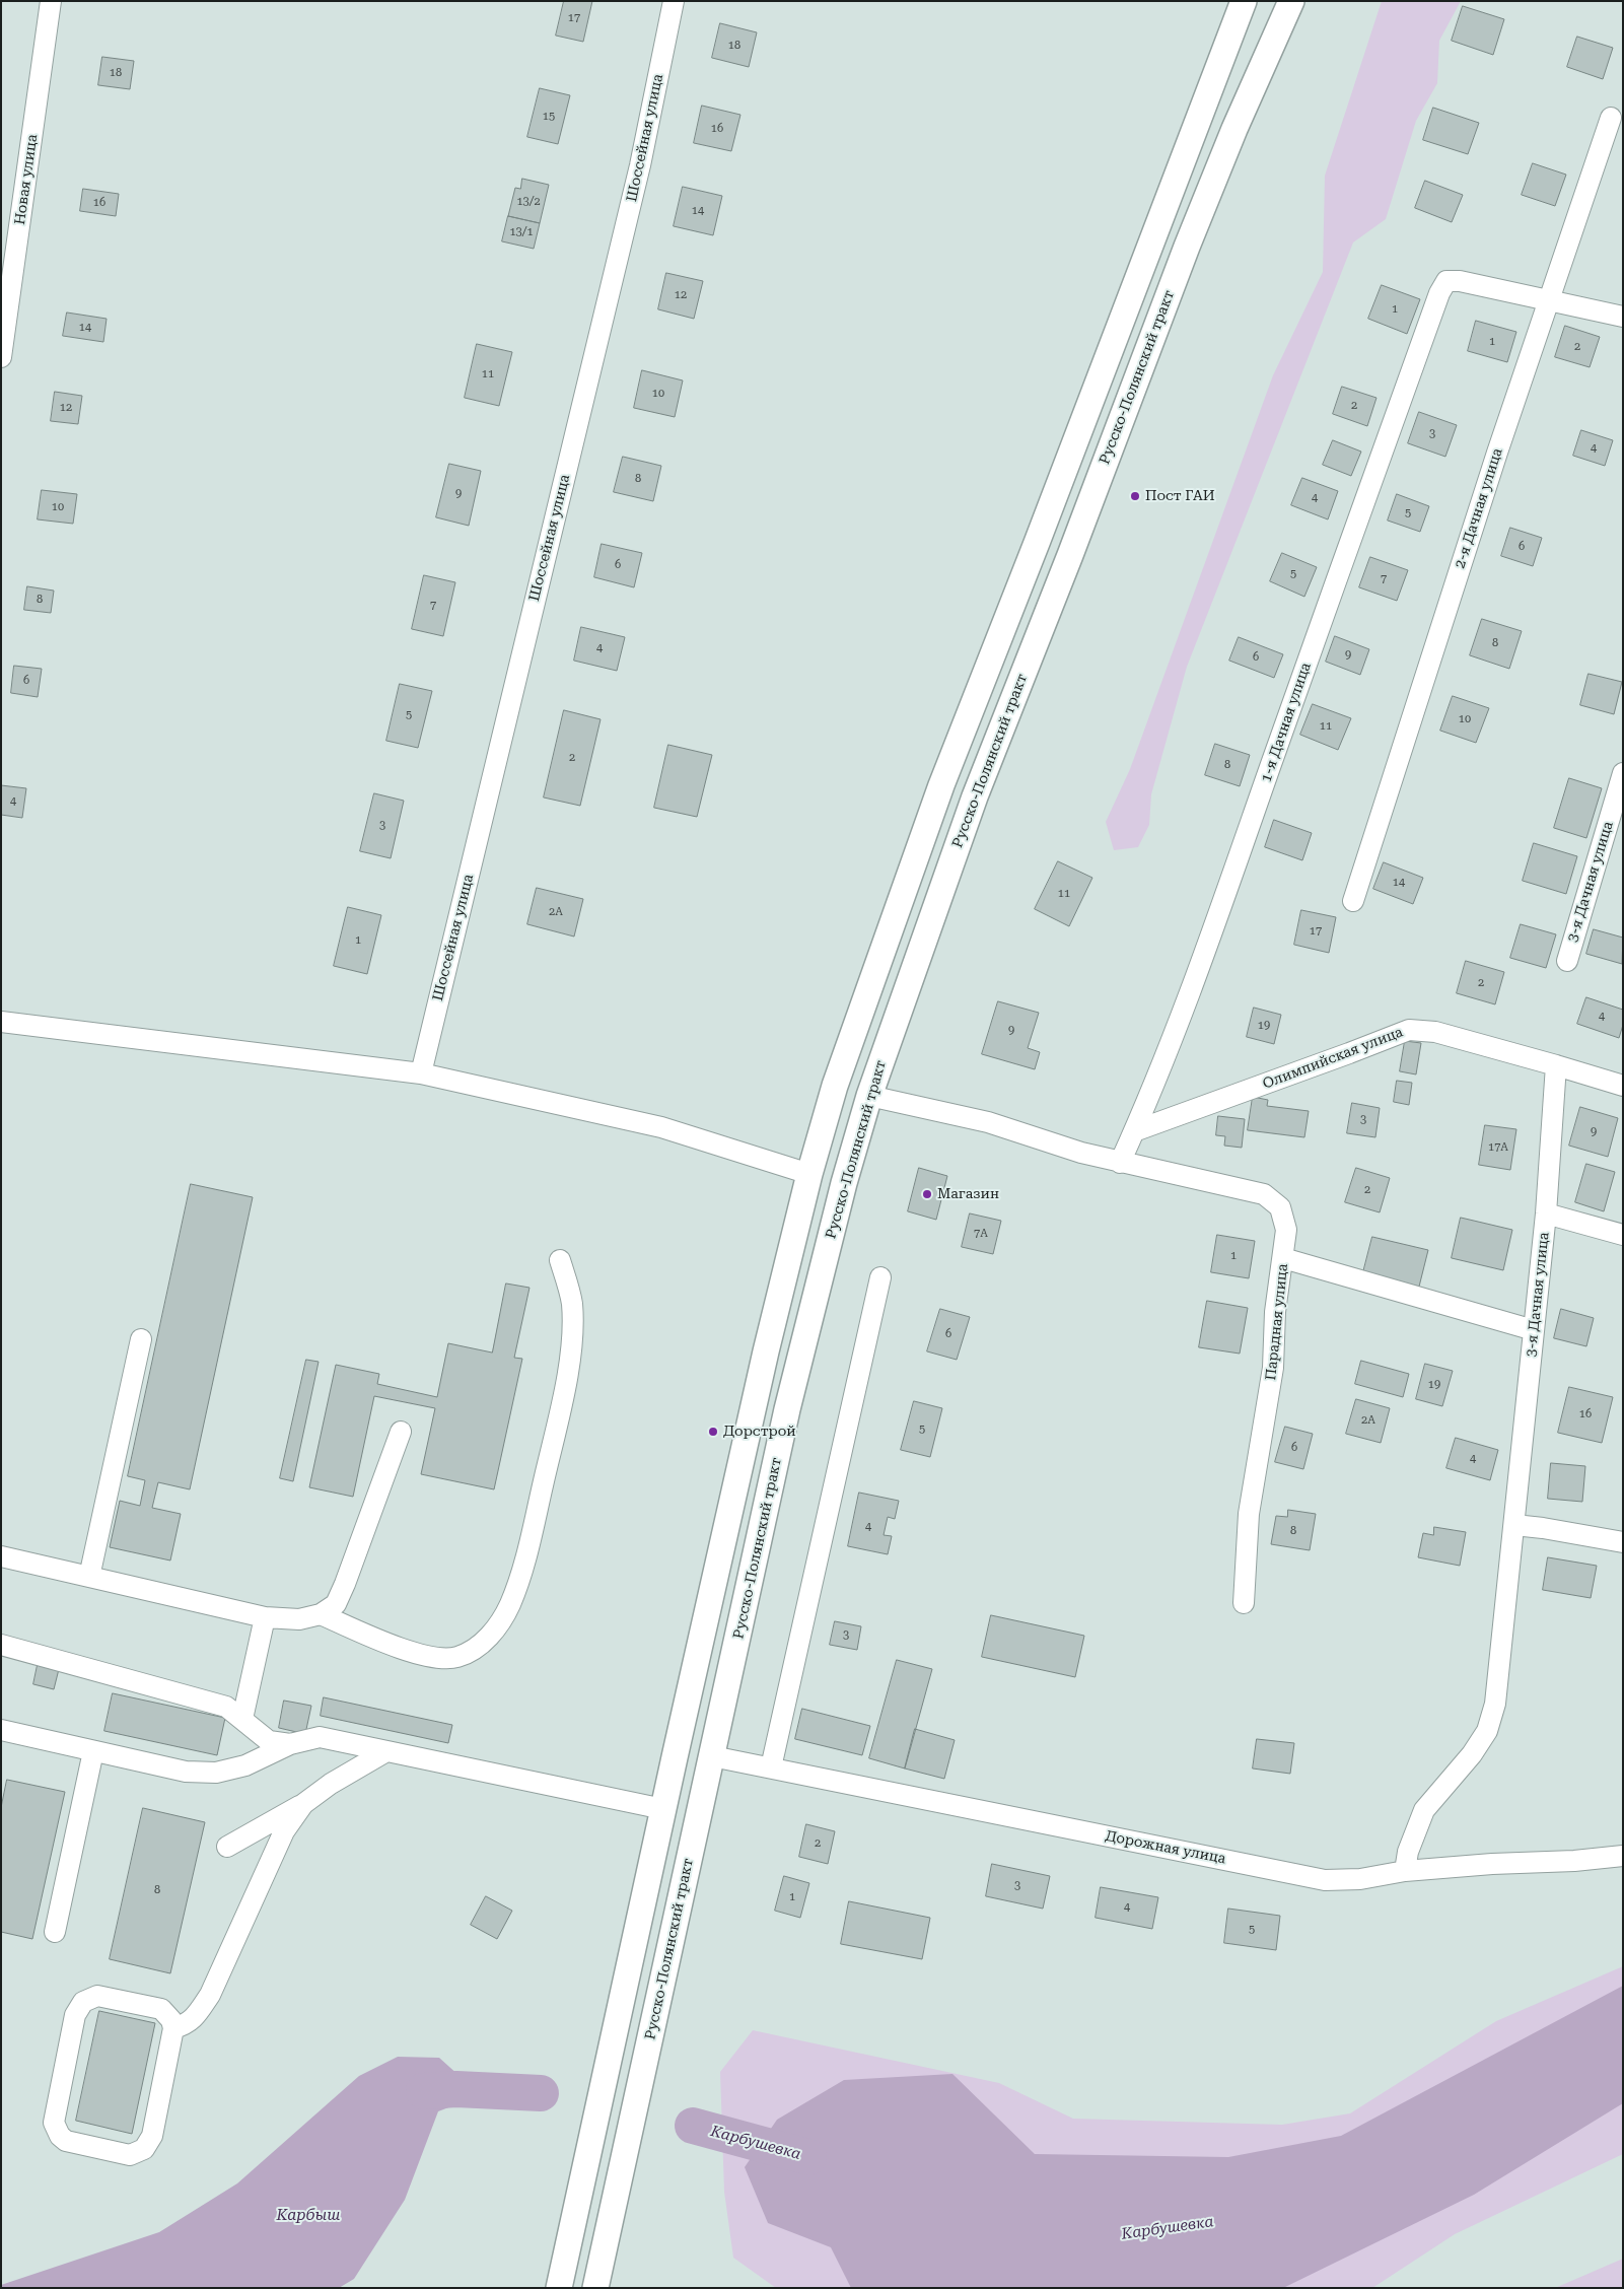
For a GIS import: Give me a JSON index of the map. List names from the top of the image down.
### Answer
{
  "streets": {
    "main road": ["Русско-Полянский тракт"],
    "street": [
      "Шоссейная улица",
      "Новая улица",
      "2-я Дачная улица",
      "1-я Дачная улица",
      "3-я Дачная улица",
      "Олимпийская улица",
      "Парадная улица",
      "Дорожная улица"
    ]
  },
  "crossings": [
    ["Русско-Полянский тракт", "Парадная улица"],
    ["Русско-Полянский тракт", "Дорожная улица"],
    ["2-я Дачная улица", "1-я Дачная улица"],
    ["1-я Дачная улица", "Олимпийская улица"],
    ["1-я Дачная улица", "Парадная улица"],
    ["3-я Дачная улица", "Олимпийская улица"],
    ["3-я Дачная улица", "Дорожная улица"]
  ],
  "water": ["Карбушевка", "Карбыш"],
  "places": ["Пост ГАИ", "Магазин", "Дорстрой"],
  "house_numbers": [
    "17",
    "18",
    "18",
    "15",
    "16",
    "13/2",
    "16",
    "14",
    "13/1",
    "12",
    "1",
    "14",
    "1",
    "2",
    "11",
    "10",
    "2",
    "12",
    "3",
    "4",
    "8",
    "9",
    "4",
    "10",
    "5",
    "6",
    "6",
    "5",
    "7",
    "8",
    "7",
    "8",
    "4",
    "9",
    "6",
    "6",
    "5",
    "10",
    "11",
    "2",
    "8",
    "4",
    "3",
    "14",
    "11",
    "2А",
    "17",
    "1",
    "2",
    "4",
    "19",
    "9",
    "3",
    "9",
    "17А",
    "2",
    "7А",
    "1",
    "6",
    "19",
    "16",
    "2А",
    "5",
    "6",
    "4",
    "4",
    "8",
    "3",
    "2",
    "3",
    "8",
    "1",
    "4",
    "5"
  ]
}
